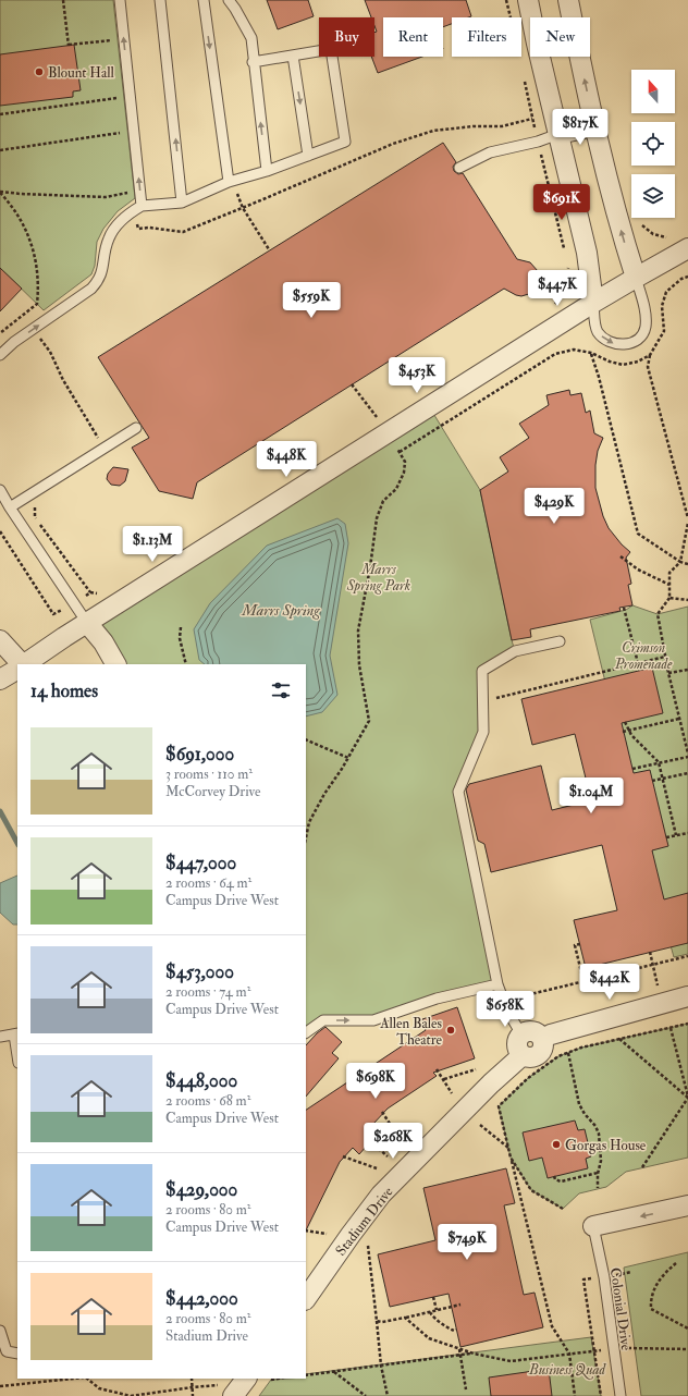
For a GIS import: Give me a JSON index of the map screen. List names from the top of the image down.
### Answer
{
  "streets": {
    "street": ["Stadium Drive"],
    "lane": ["Colonial Drive"]
  },
  "water": ["Marrs Spring"],
  "parks": ["Marrs Spring Park", "Crimson Promenade", "Business Quad"],
  "places": ["Blount Hall", "Allen Bales Theatre", "Gorgas House"],
  "north": "top",
  "page": {
    "chip": [
      "Buy",
      "Rent",
      "Filters",
      "New"
    ],
    "price": [
      "$817K",
      "$691K",
      "$447K",
      "$559K",
      "$453K",
      "$448K",
      "$429K",
      "$1.13M",
      "$1.04M",
      "$442K",
      "$658K",
      "$698K",
      "$268K",
      "$749K"
    ],
    "heading": "14 homes",
    "list": [
      {
        "name": "$691,000",
        "note": "3 rooms · 110 m² · McCorvey Drive"
      },
      {
        "name": "$447,000",
        "note": "2 rooms · 64 m² · Campus Drive West"
      },
      {
        "name": "$453,000",
        "note": "2 rooms · 74 m² · Campus Drive West"
      },
      {
        "name": "$448,000",
        "note": "2 rooms · 68 m² · Campus Drive West"
      },
      {
        "name": "$429,000",
        "note": "2 rooms · 80 m² · Campus Drive West"
      },
      {
        "name": "$442,000",
        "note": "2 rooms · 80 m² · Stadium Drive"
      }
    ]
  }
}
